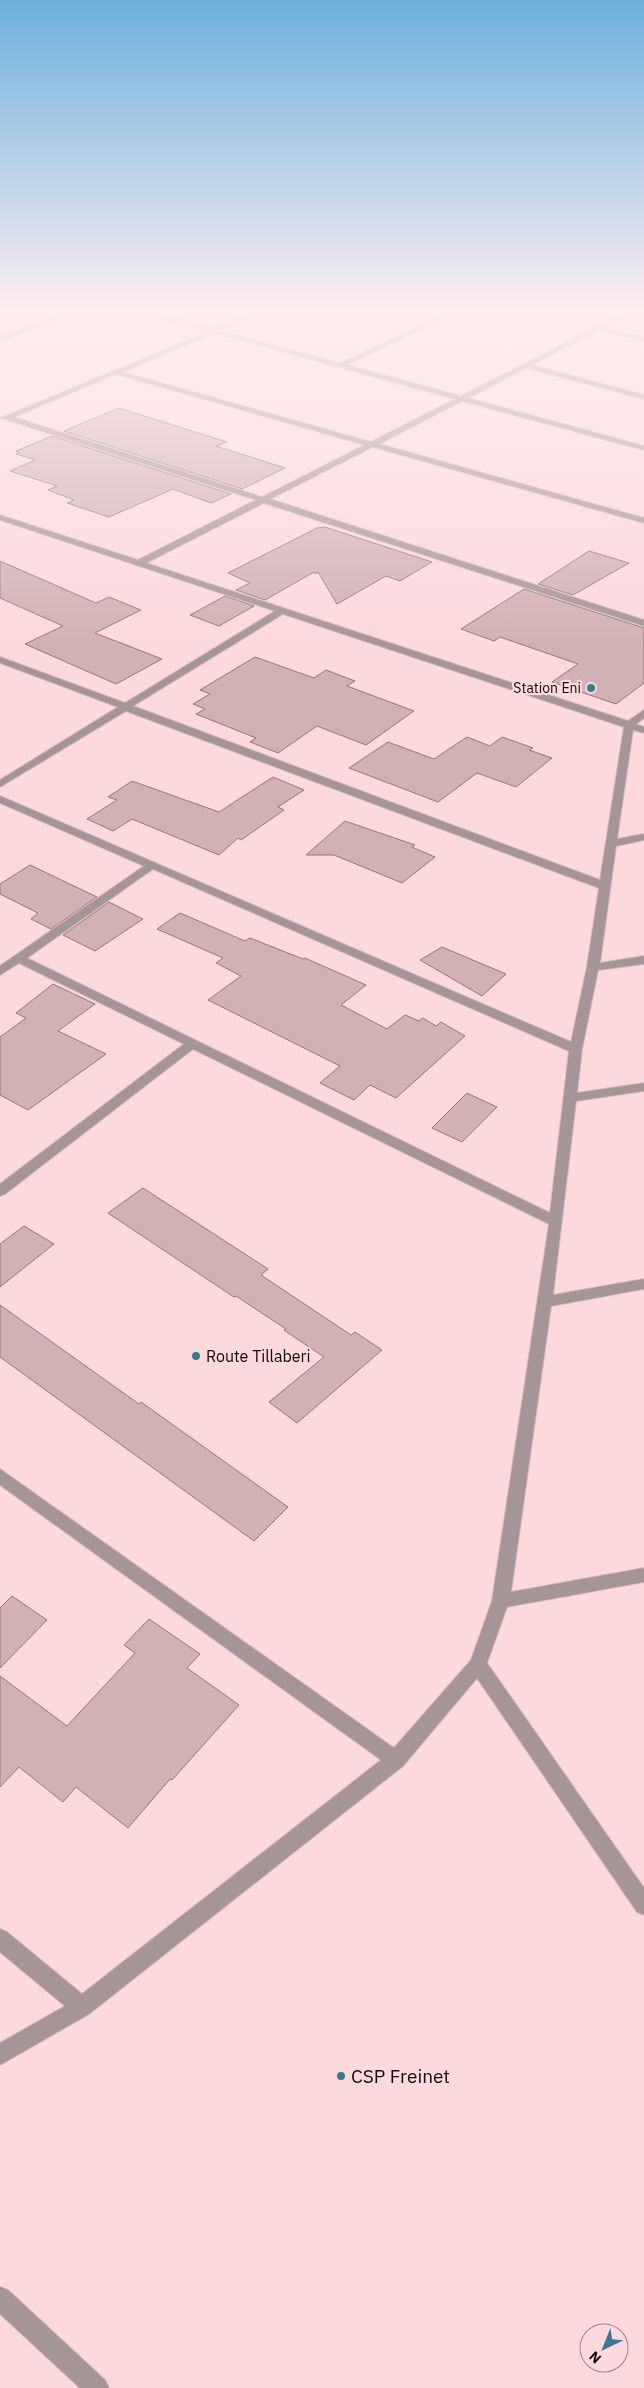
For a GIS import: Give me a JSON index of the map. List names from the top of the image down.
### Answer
{
  "places": ["Station Eni", "Route Tillaberi", "CSP Freinet"],
  "north": "bottom left"
}
